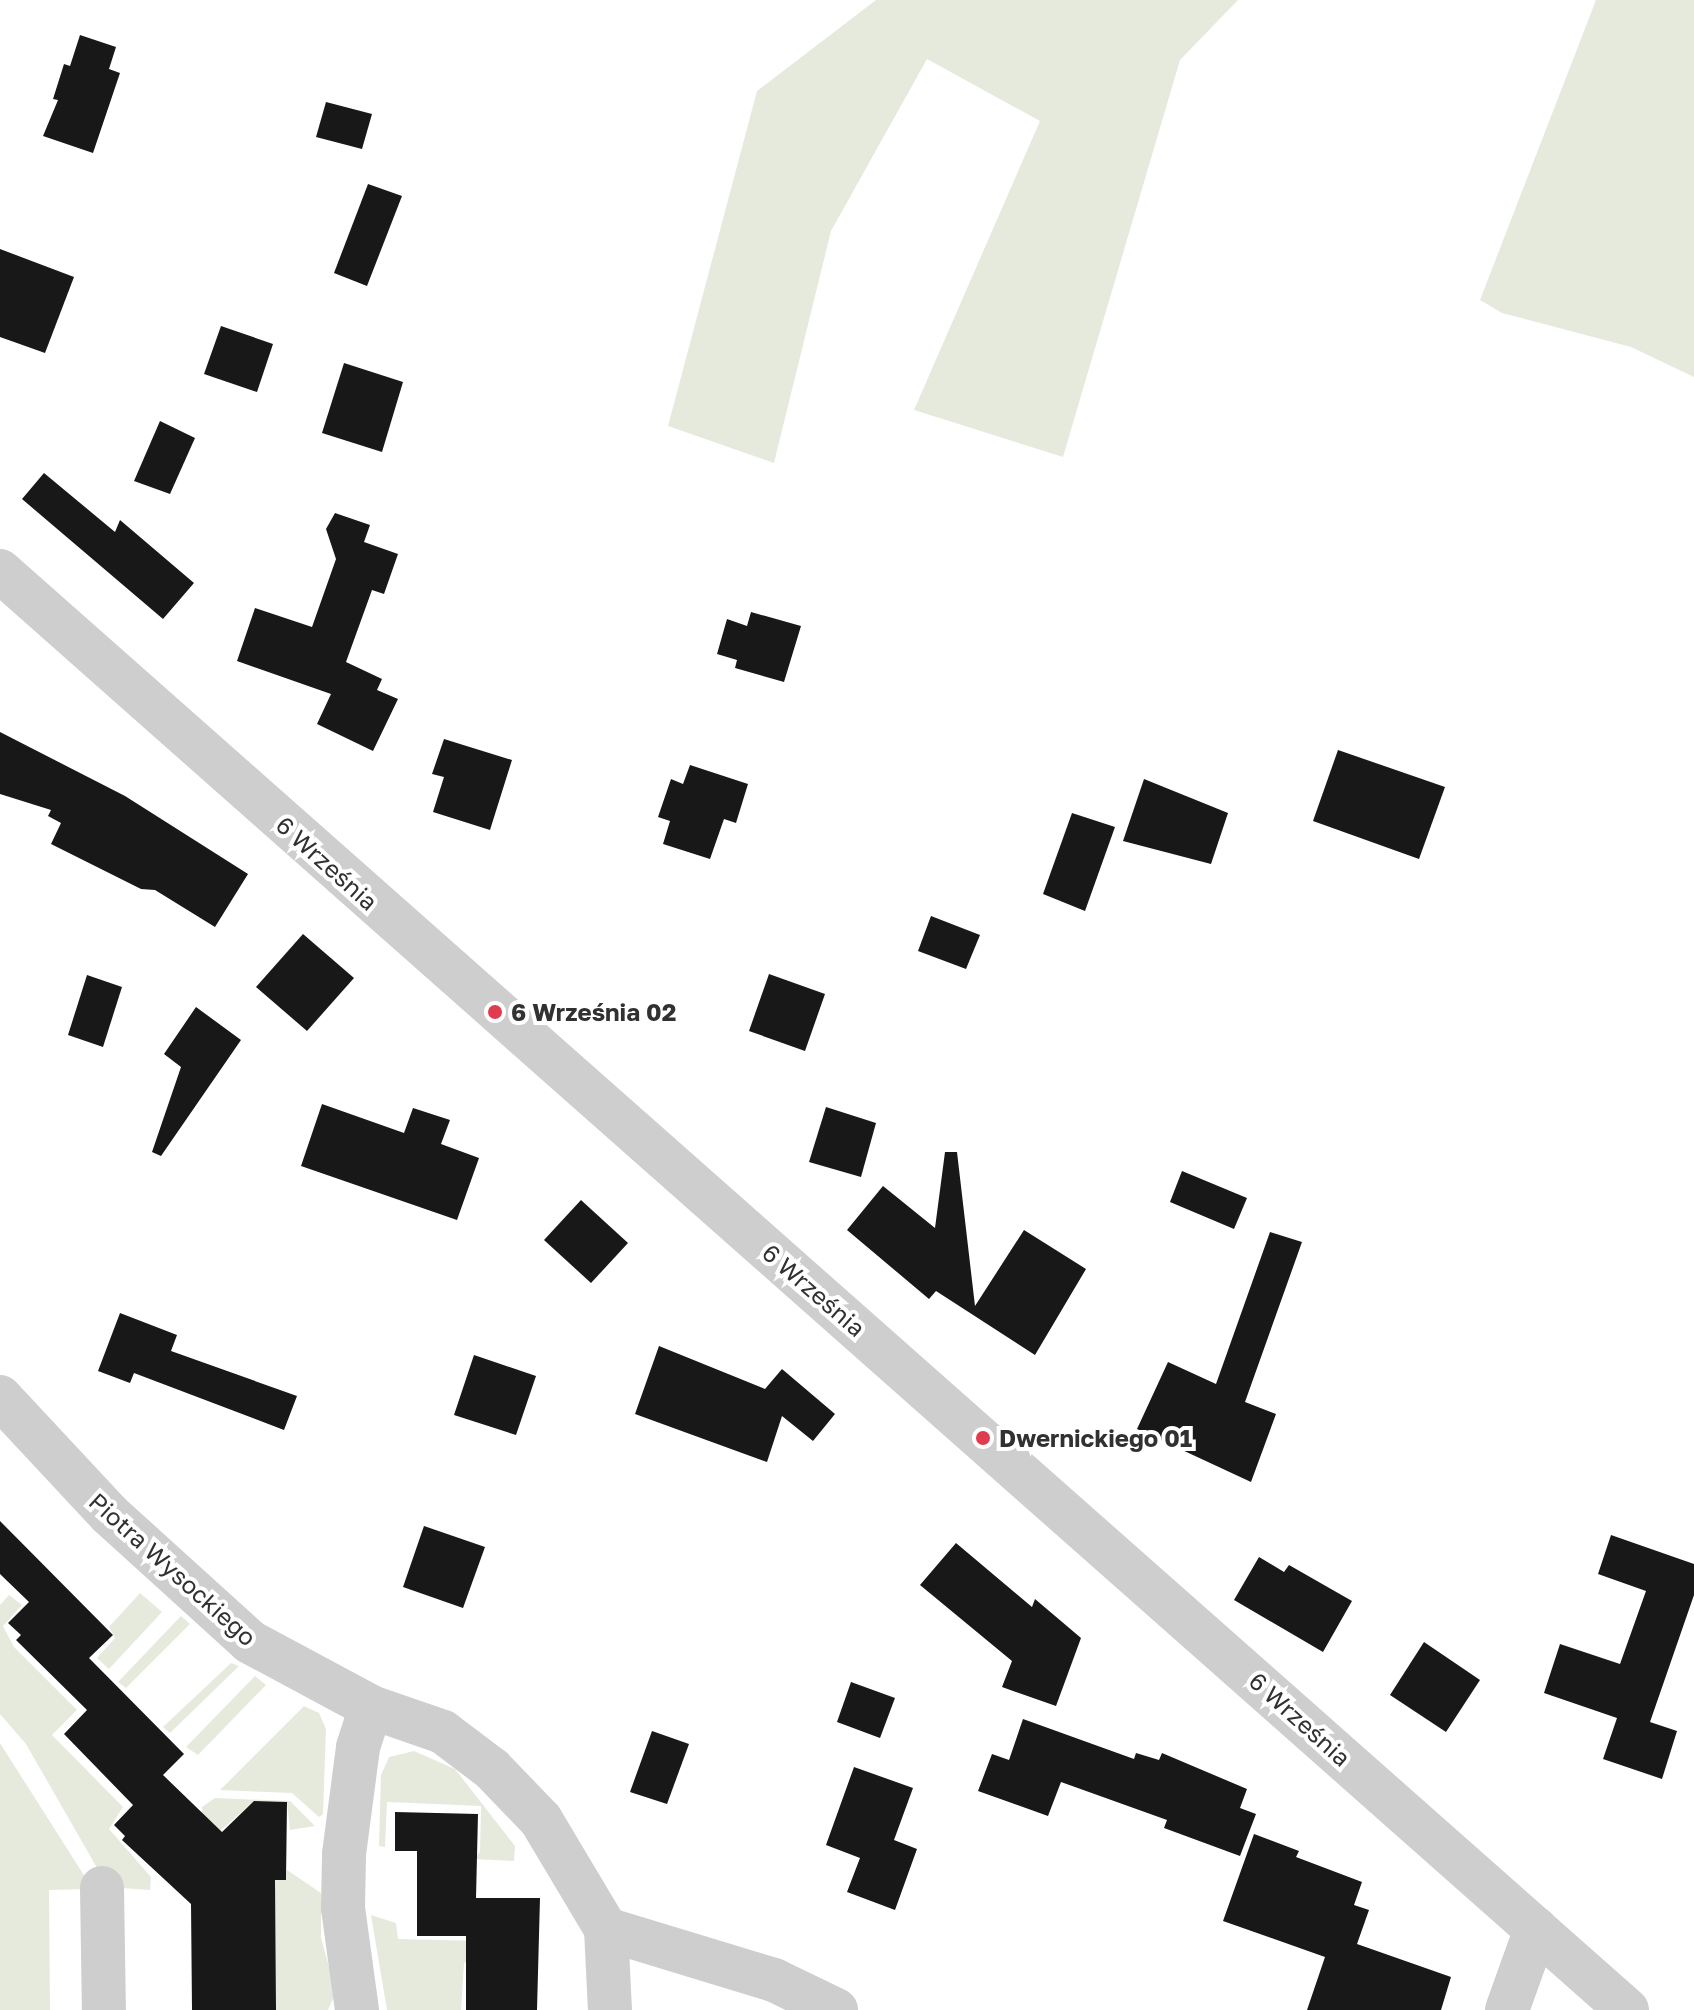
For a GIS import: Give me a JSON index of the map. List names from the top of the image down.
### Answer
{
  "streets": {
    "street": ["6 Września", "Piotra Wysockiego"]
  },
  "places": ["6 Września 02", "Dwernickiego 01"]
}
